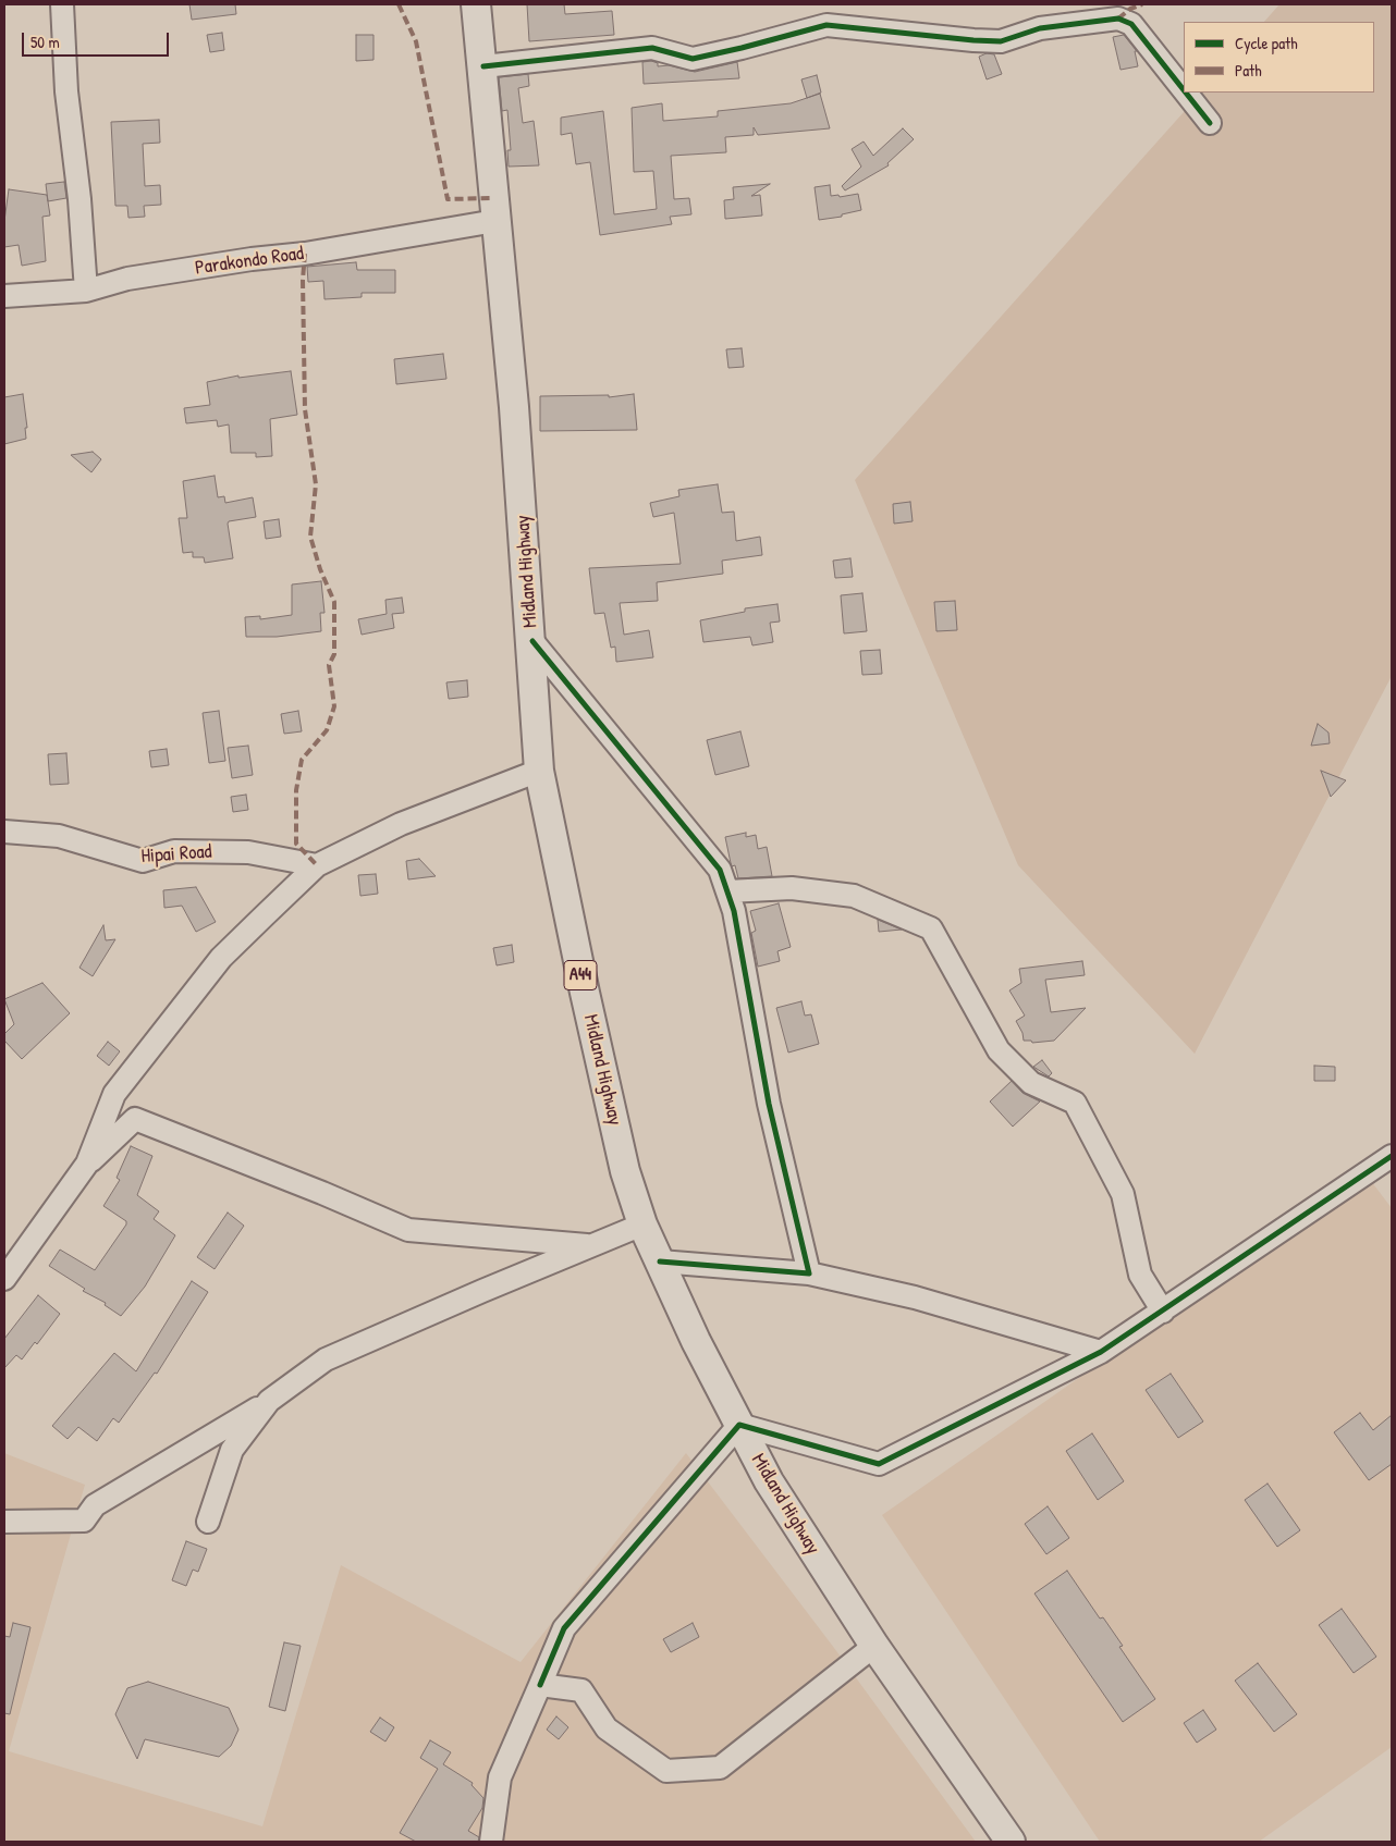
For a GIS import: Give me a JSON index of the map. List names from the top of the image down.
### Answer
{
  "streets": {
    "main road": ["Midland Highway", "A44"],
    "street": ["Parakondo Road", "Hipai Road"]
  },
  "crossings": [
    ["Parakondo Road", "Midland Highway"]
  ],
  "legend": ["Cycle path", "Path"],
  "scale_bar": "50 m"
}
